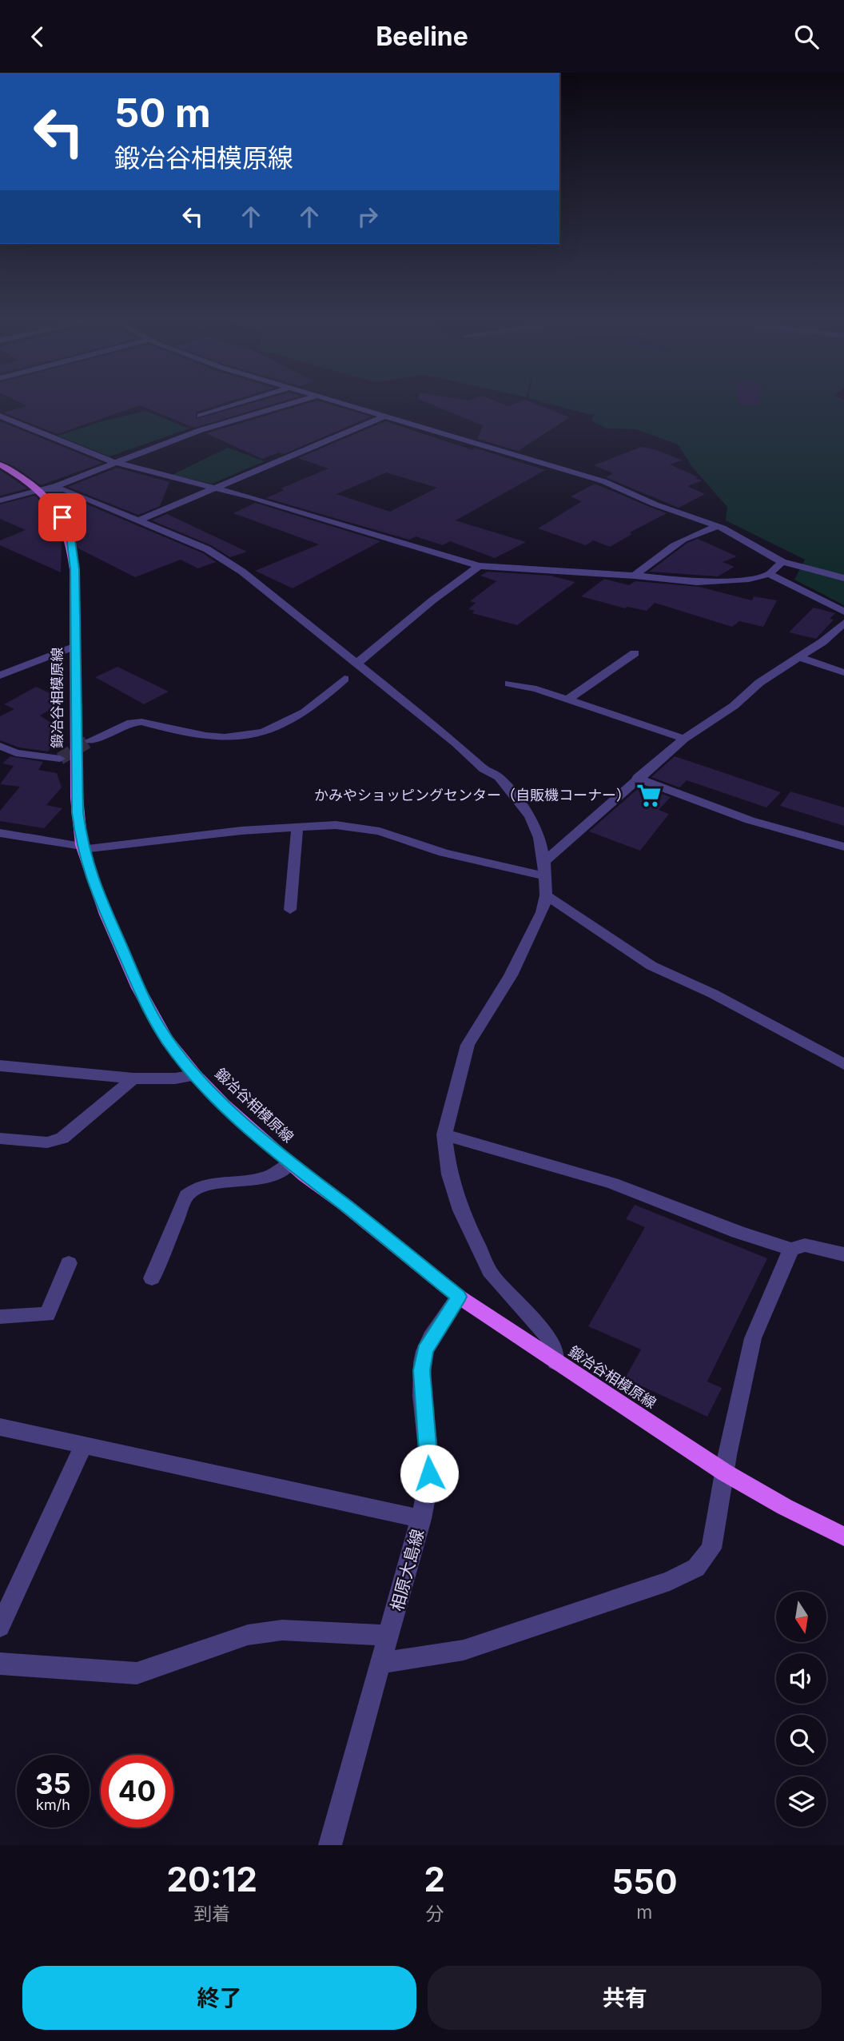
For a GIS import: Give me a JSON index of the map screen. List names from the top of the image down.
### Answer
{
  "streets": {
    "main road": ["鍛冶谷相模原線"],
    "street": ["相原大島線"]
  },
  "crossings": [
    ["鍛冶谷相模原線", "相原大島線"]
  ],
  "places": {
    "supermarket": ["かみやショッピングセンター（自販機コーナー）"]
  },
  "north": "bottom",
  "page": {
    "header": "Beeline",
    "turn": ["50 m", "鍛冶谷相模原線"],
    "speed": "35 km/h",
    "limit": "40",
    "eta": [
      "20:12",
      "到着",
      "2",
      "分",
      "550",
      "m"
    ],
    "buttons": ["終了", "共有"]
  }
}
